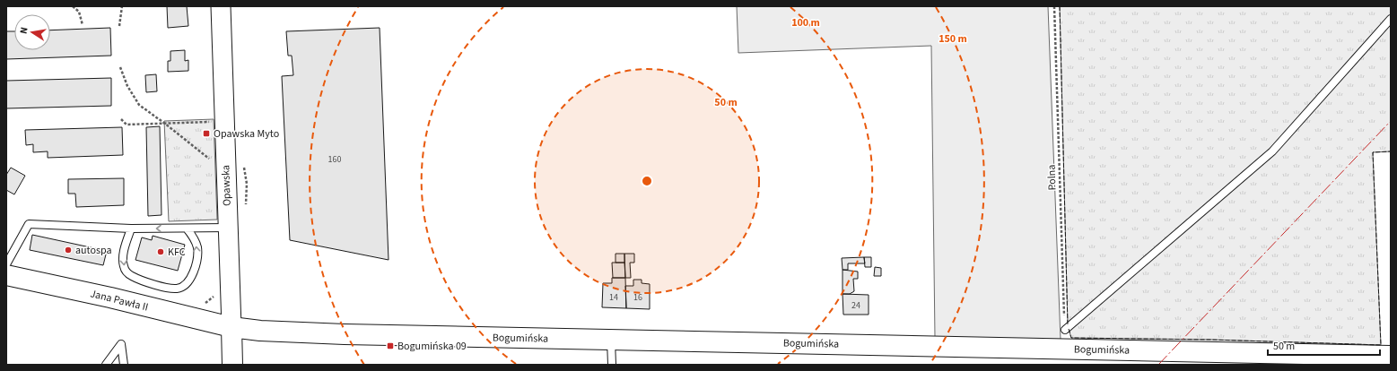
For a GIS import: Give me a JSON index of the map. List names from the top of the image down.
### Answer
{
  "streets": {
    "main road": ["Opawska", "Jana Pawła II", "Bogumińska"],
    "path": ["Polna"]
  },
  "crossings": [
    ["Opawska", "Jana Pawła II"],
    ["Opawska", "Bogumińska"],
    ["Jana Pawła II", "Bogumińska"]
  ],
  "places": {
    "transit": ["Opawska Myto", "Bogumińska 09"],
    "other": ["autospa", "KFC"]
  },
  "house_numbers": [
    "160",
    "14",
    "16",
    "24"
  ],
  "scale_bar": "50 m",
  "north": "left",
  "rings": ["100 m", "150 m", "50 m"]
}
